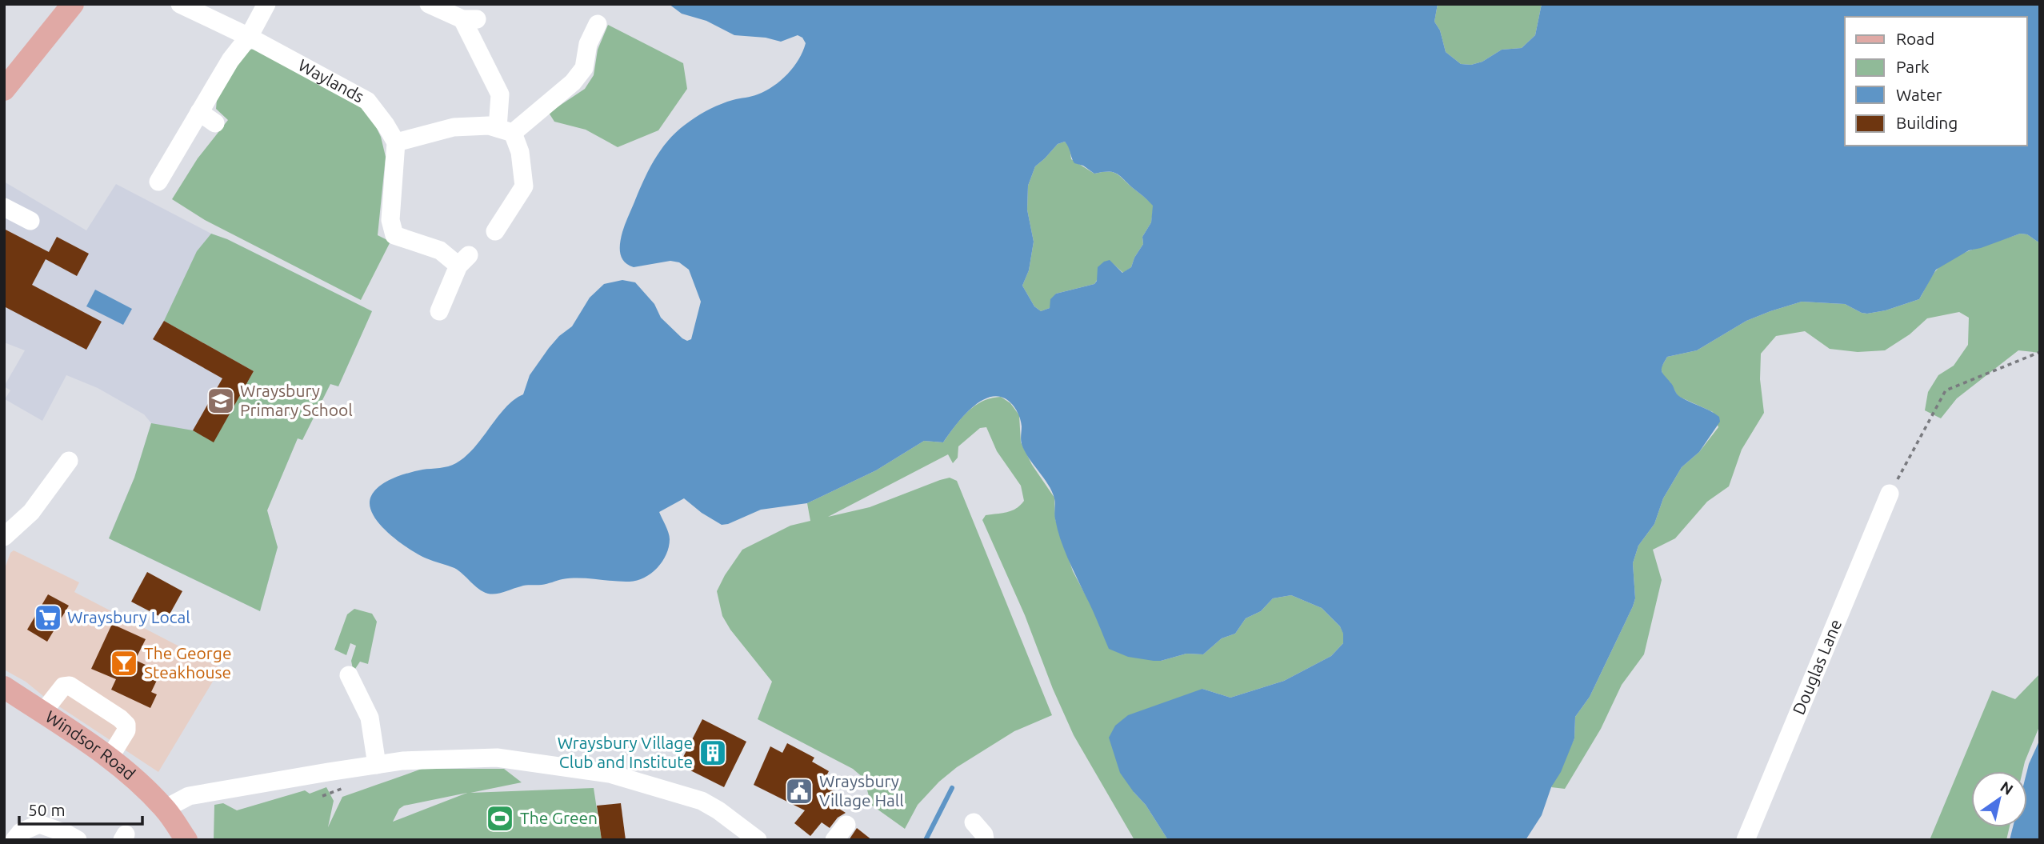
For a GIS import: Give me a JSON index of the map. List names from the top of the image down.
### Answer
{
  "streets": {
    "main road": ["Windsor Road"],
    "street": ["Waylands", "Douglas Lane"]
  },
  "places": {
    "school or university": ["Wraysbury Primary School"],
    "supermarket": ["Wraysbury Local"],
    "bar": ["The George Steakhouse"],
    "building": ["Wraysbury Village Club and Institute"],
    "public building": ["Wraysbury Village Hall"],
    "sports": ["The Green"]
  },
  "legend": [
    "Road",
    "Park",
    "Water",
    "Building"
  ],
  "scale_bar": "50 m",
  "north": "top right"
}
